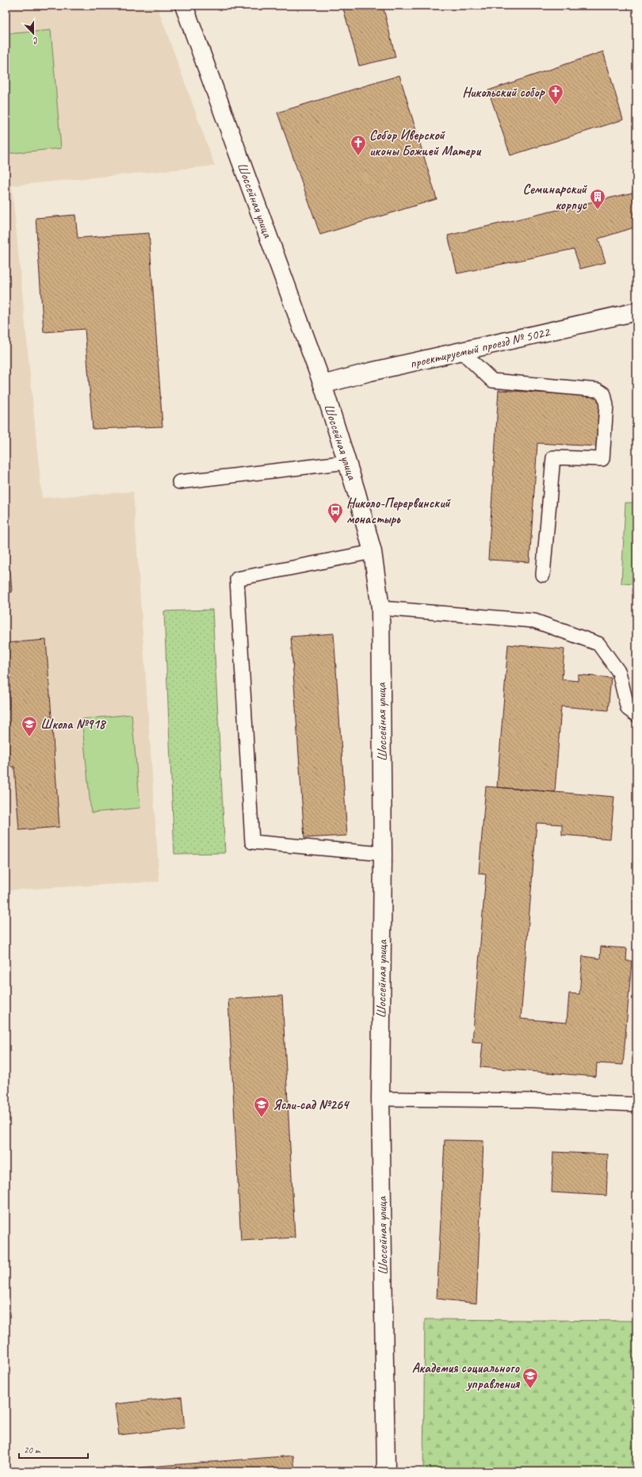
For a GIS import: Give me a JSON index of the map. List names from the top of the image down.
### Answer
{
  "streets": {
    "main road": ["Шоссейная улица", "проектируемый проезд № 5022"]
  },
  "crossings": [
    ["Шоссейная улица", "проектируемый проезд № 5022"]
  ],
  "places": {
    "church": ["Никольский собор", "Собор Иверской иконы Божией Матери"],
    "building": ["Семинарский корпус"],
    "bus stop": ["Николо-Перервинский монастырь"],
    "school or university": ["Школа №918", "Ясли-сад №264", "Академия социального управления"]
  },
  "scale_bar": "20 m",
  "north": "bottom"
}
